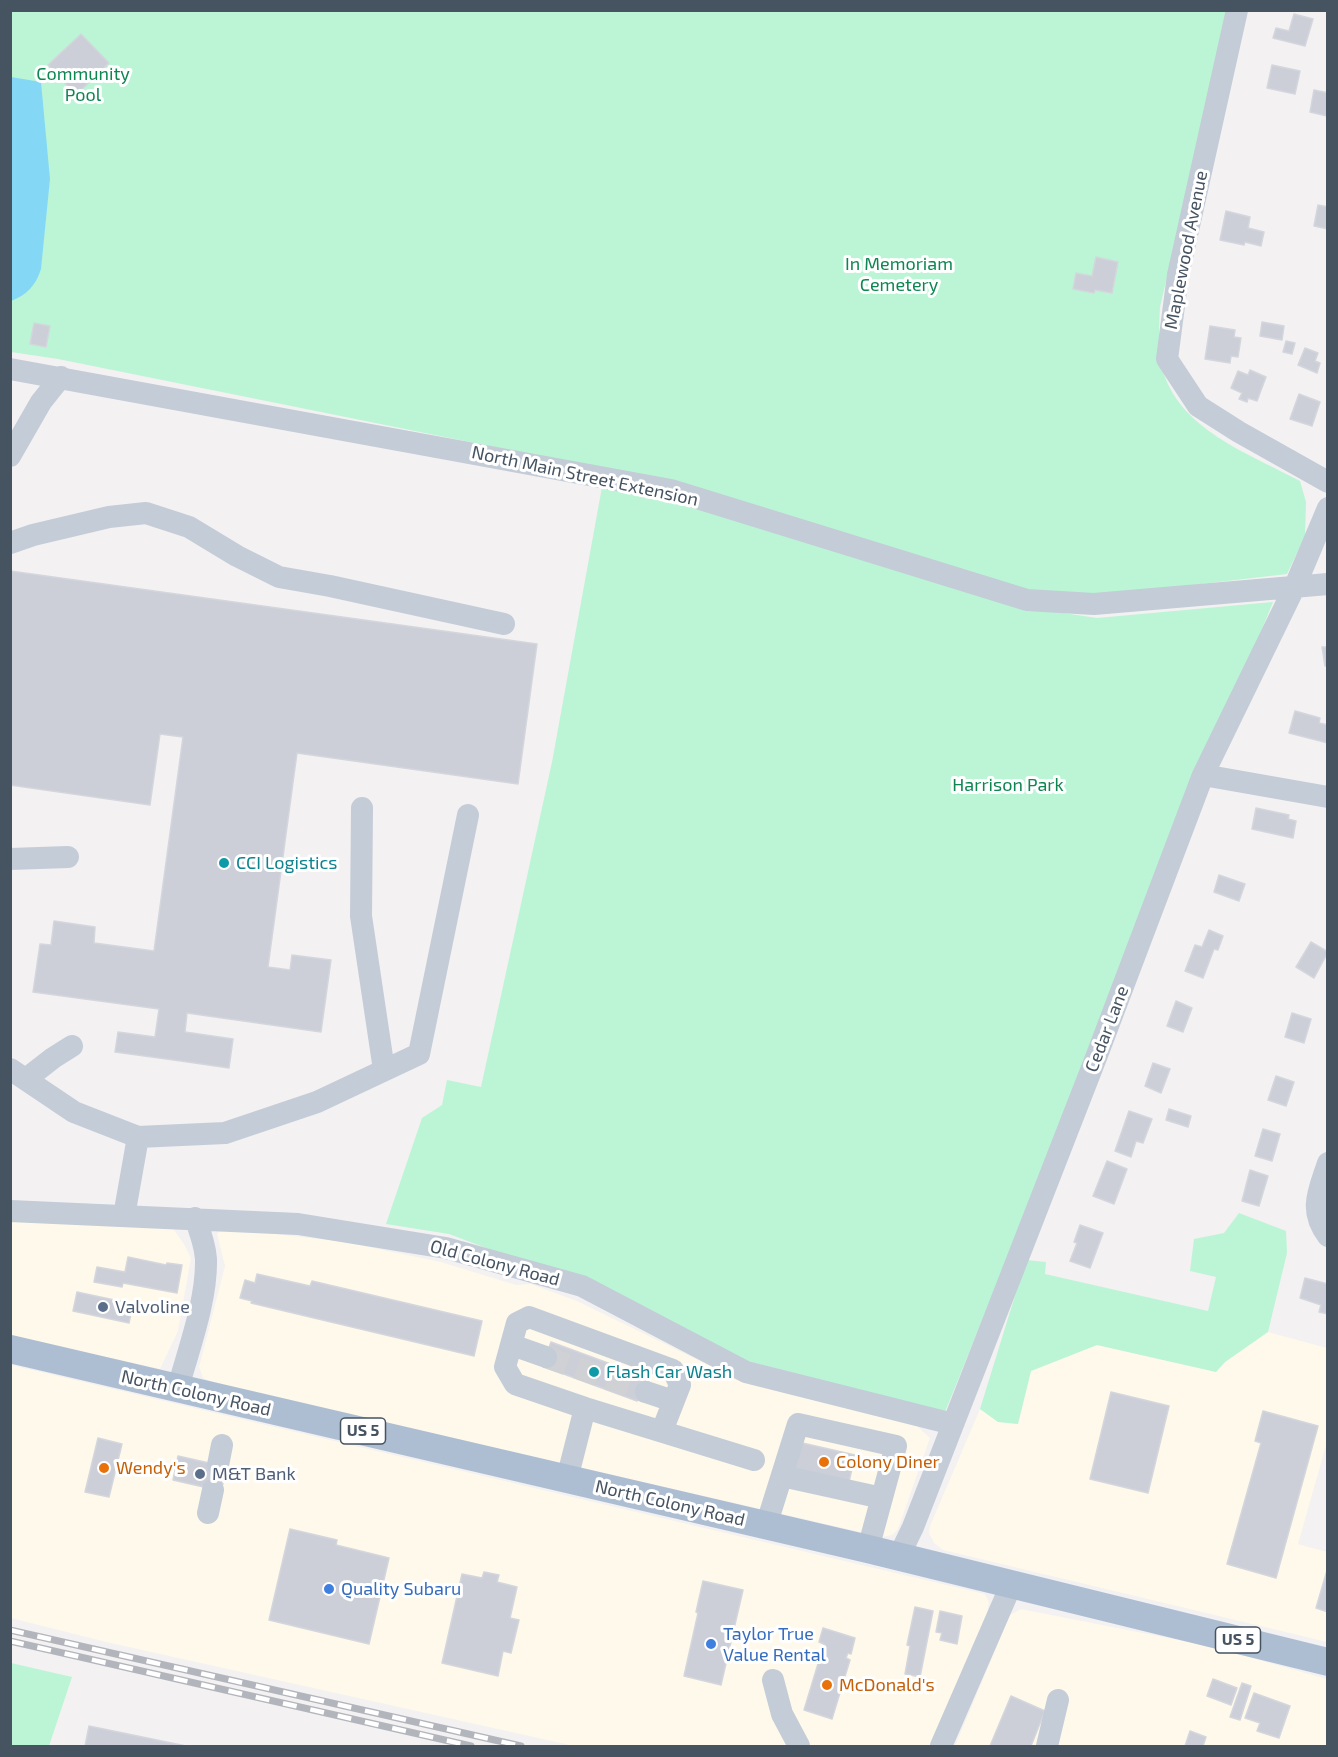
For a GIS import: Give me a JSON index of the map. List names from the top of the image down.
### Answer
{
  "streets": {
    "main road": ["North Colony Road", "US 5"],
    "street": [
      "Maplewood Avenue",
      "North Main Street Extension",
      "Cedar Lane",
      "Old Colony Road"
    ]
  },
  "crossings": [
    ["North Main Street Extension", "Cedar Lane"],
    ["Cedar Lane", "Old Colony Road"],
    ["Cedar Lane", "North Colony Road"]
  ],
  "parks": ["Community Pool", "In Memoriam Cemetery", "Harrison Park"],
  "places": [
    "CCI Logistics",
    "Valvoline",
    "Flash Car Wash",
    "Colony Diner",
    "Wendy's",
    "M&T Bank",
    "Quality Subaru",
    "Taylor True Value Rental",
    "McDonald's"
  ]
}
